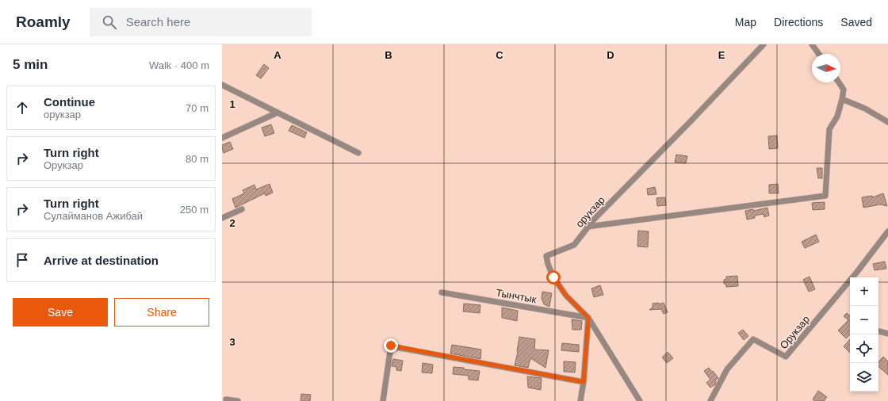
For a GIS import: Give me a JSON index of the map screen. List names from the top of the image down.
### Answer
{
  "streets": {
    "street": ["орукзар", "Тынчтык", "Орукзар"]
  },
  "crossings": [
    ["орукзар", "Тынчтык"]
  ],
  "north": "right",
  "page": {
    "header": "Roamly",
    "search": "Search here",
    "nav": ["Map", "Directions", "Saved"],
    "heading": ["5 min", "Walk · 400 m"],
    "list": [
      ["Continue", "орукзар", "70 m"],
      ["Turn right", "Орукзар", "80 m"],
      ["Turn right", "Сулайманов Ажибай", "250 m"],
      "Arrive at destination"
    ],
    "map_buttons": ["+", "−"],
    "buttons": ["Save", "Share"]
  },
  "grid": {
    "columns": [
      "A",
      "B",
      "C",
      "D",
      "E"
    ],
    "rows": ["1", "2", "3"]
  }
}
